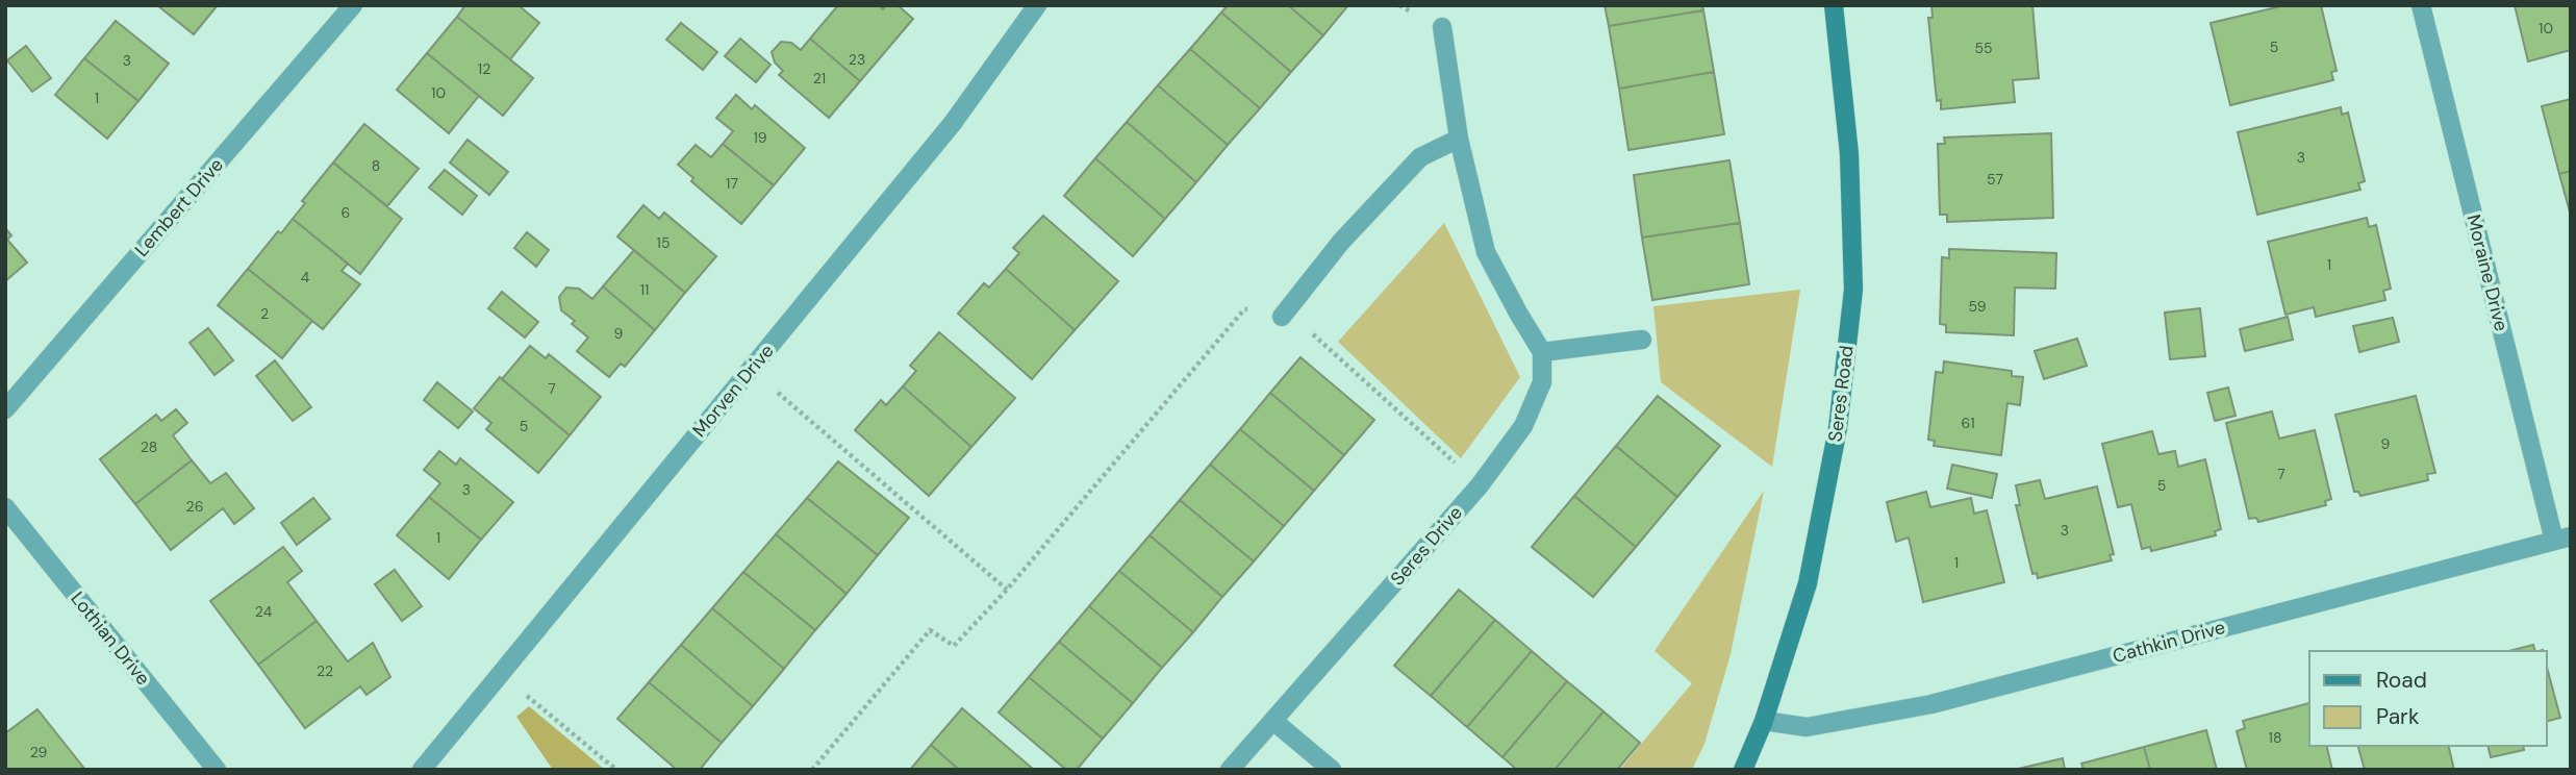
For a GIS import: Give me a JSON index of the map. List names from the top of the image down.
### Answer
{
  "streets": {
    "street": [
      "Lembert Drive",
      "Moraine Drive",
      "Morven Drive",
      "Seres Road",
      "Seres Drive",
      "Lothian Drive",
      "Cathkin Drive"
    ]
  },
  "crossings": [
    ["Moraine Drive", "Cathkin Drive"],
    ["Seres Road", "Cathkin Drive"]
  ],
  "house_numbers": [
    "10",
    "5",
    "55",
    "23",
    "3",
    "12",
    "21",
    "10",
    "1",
    "19",
    "3",
    "8",
    "57",
    "17",
    "6",
    "15",
    "1",
    "4",
    "11",
    "59",
    "2",
    "9",
    "7",
    "61",
    "5",
    "9",
    "28",
    "7",
    "5",
    "3",
    "26",
    "3",
    "1",
    "1",
    "24",
    "22",
    "18",
    "29"
  ],
  "legend": ["Road", "Park"]
}
